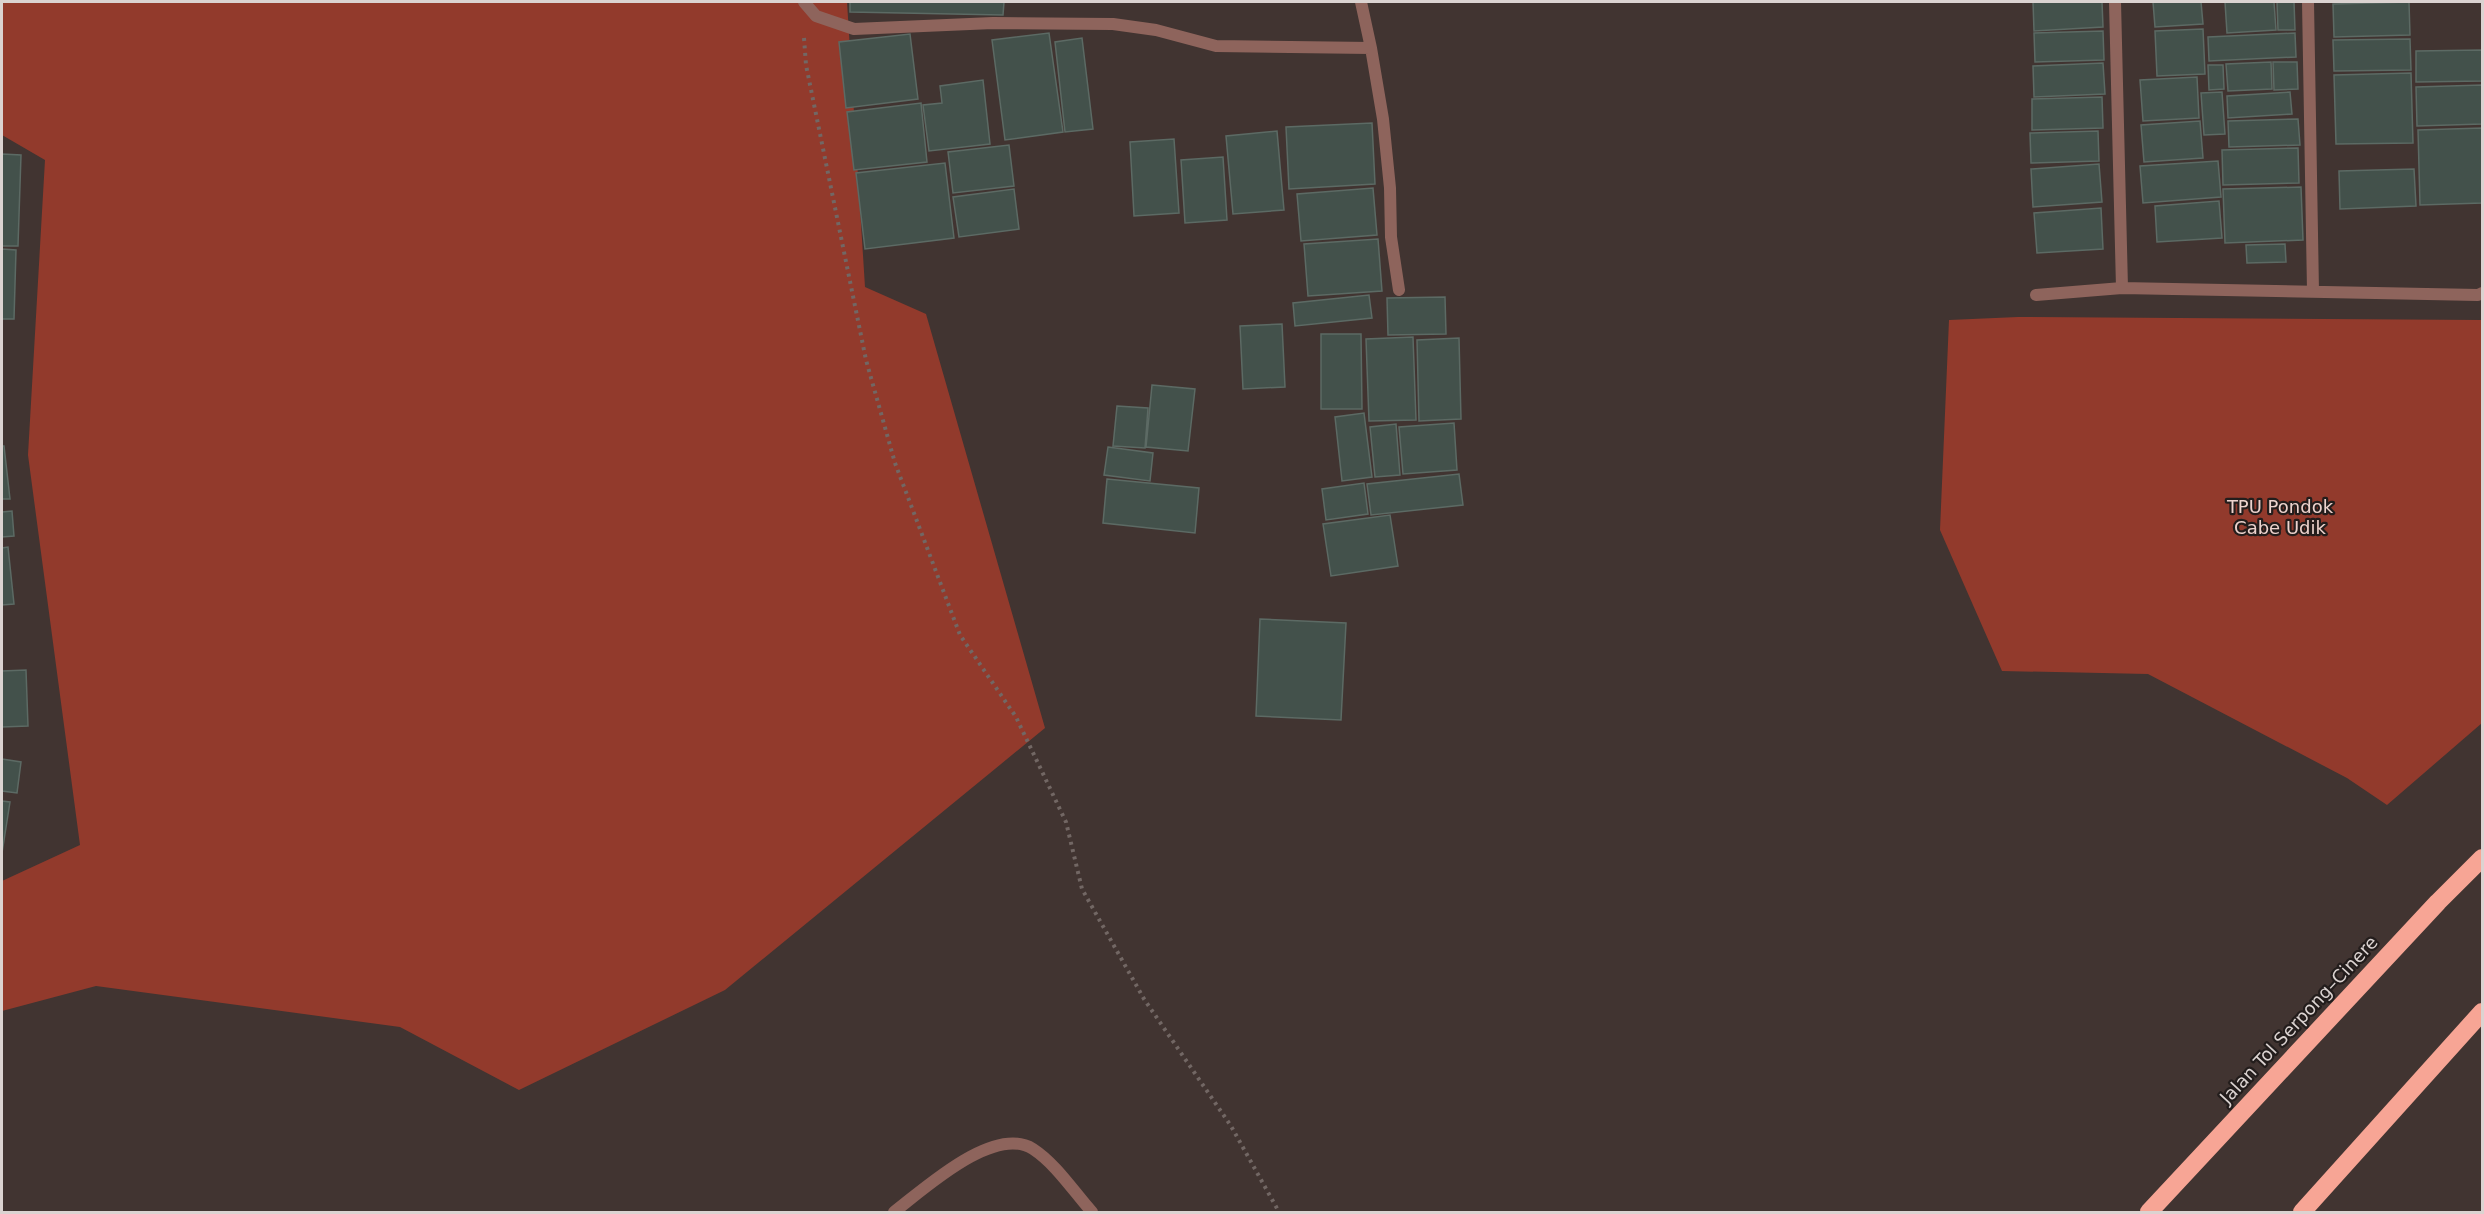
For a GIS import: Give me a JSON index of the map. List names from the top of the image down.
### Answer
{
  "streets": {
    "highway": ["Jalan Tol Serpong–Cinere"]
  },
  "parks": ["TPU Pondok Cabe Udik"]
}
